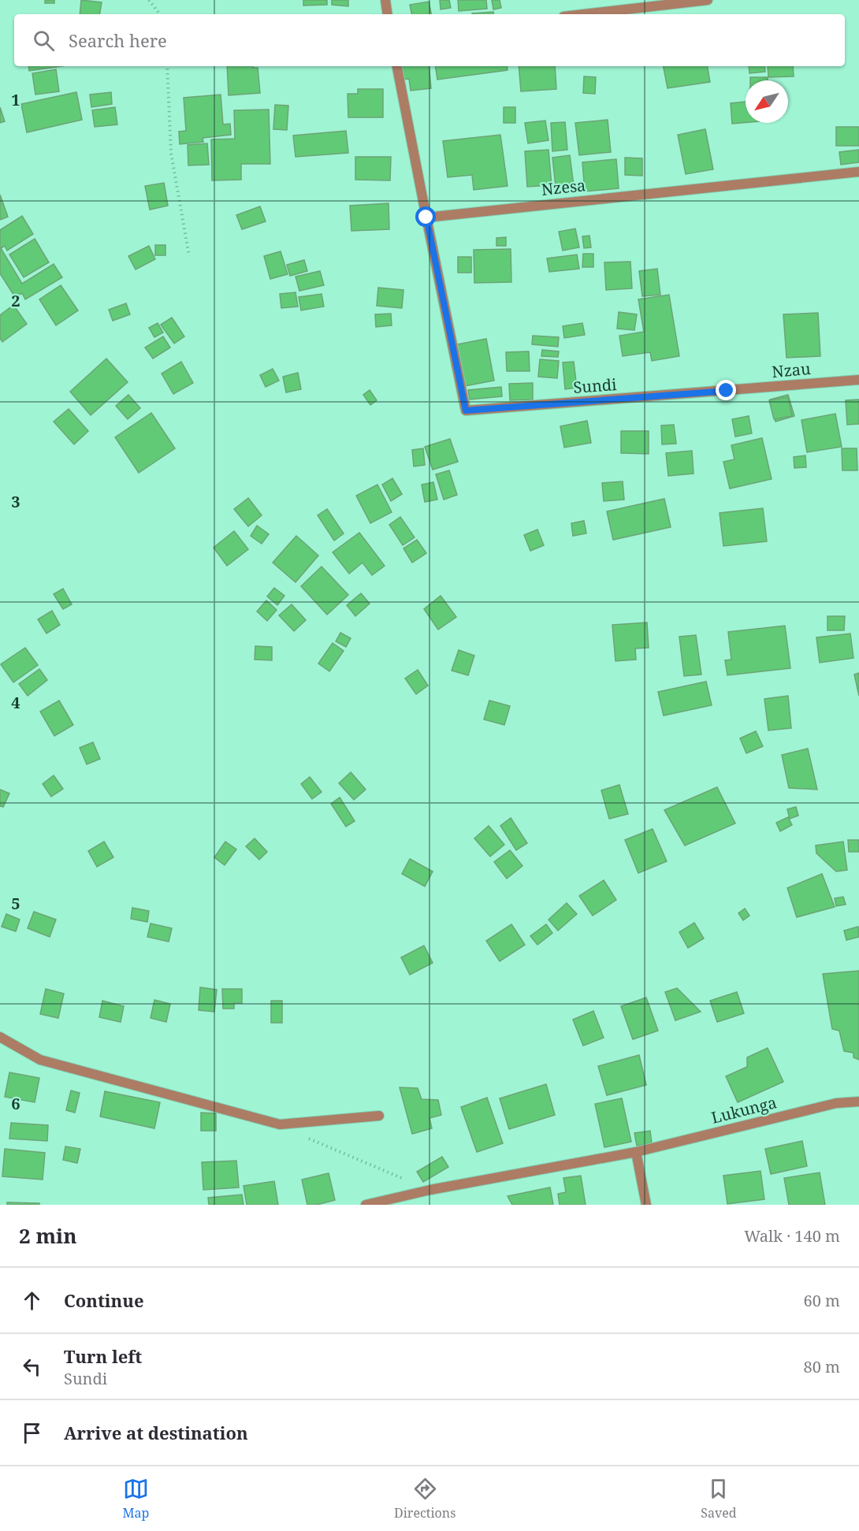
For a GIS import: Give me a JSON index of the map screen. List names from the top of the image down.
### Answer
{
  "streets": {
    "street": [
      "Nzesa",
      "Nzau",
      "Sundi",
      "Lukunga"
    ]
  },
  "crossings": [
    ["Nzesa", "Sundi"],
    ["Nzau", "Sundi"]
  ],
  "north": "bottom left",
  "page": {
    "search": "Search here",
    "heading": ["2 min", "Walk · 140 m"],
    "list": [
      ["Continue", "60 m"],
      ["Turn left", "Sundi", "80 m"],
      "Arrive at destination"
    ],
    "nav": ["Map", "Directions", "Saved"]
  },
  "grid": {
    "rows": [
      "1",
      "2",
      "3",
      "4",
      "5",
      "6"
    ]
  }
}
